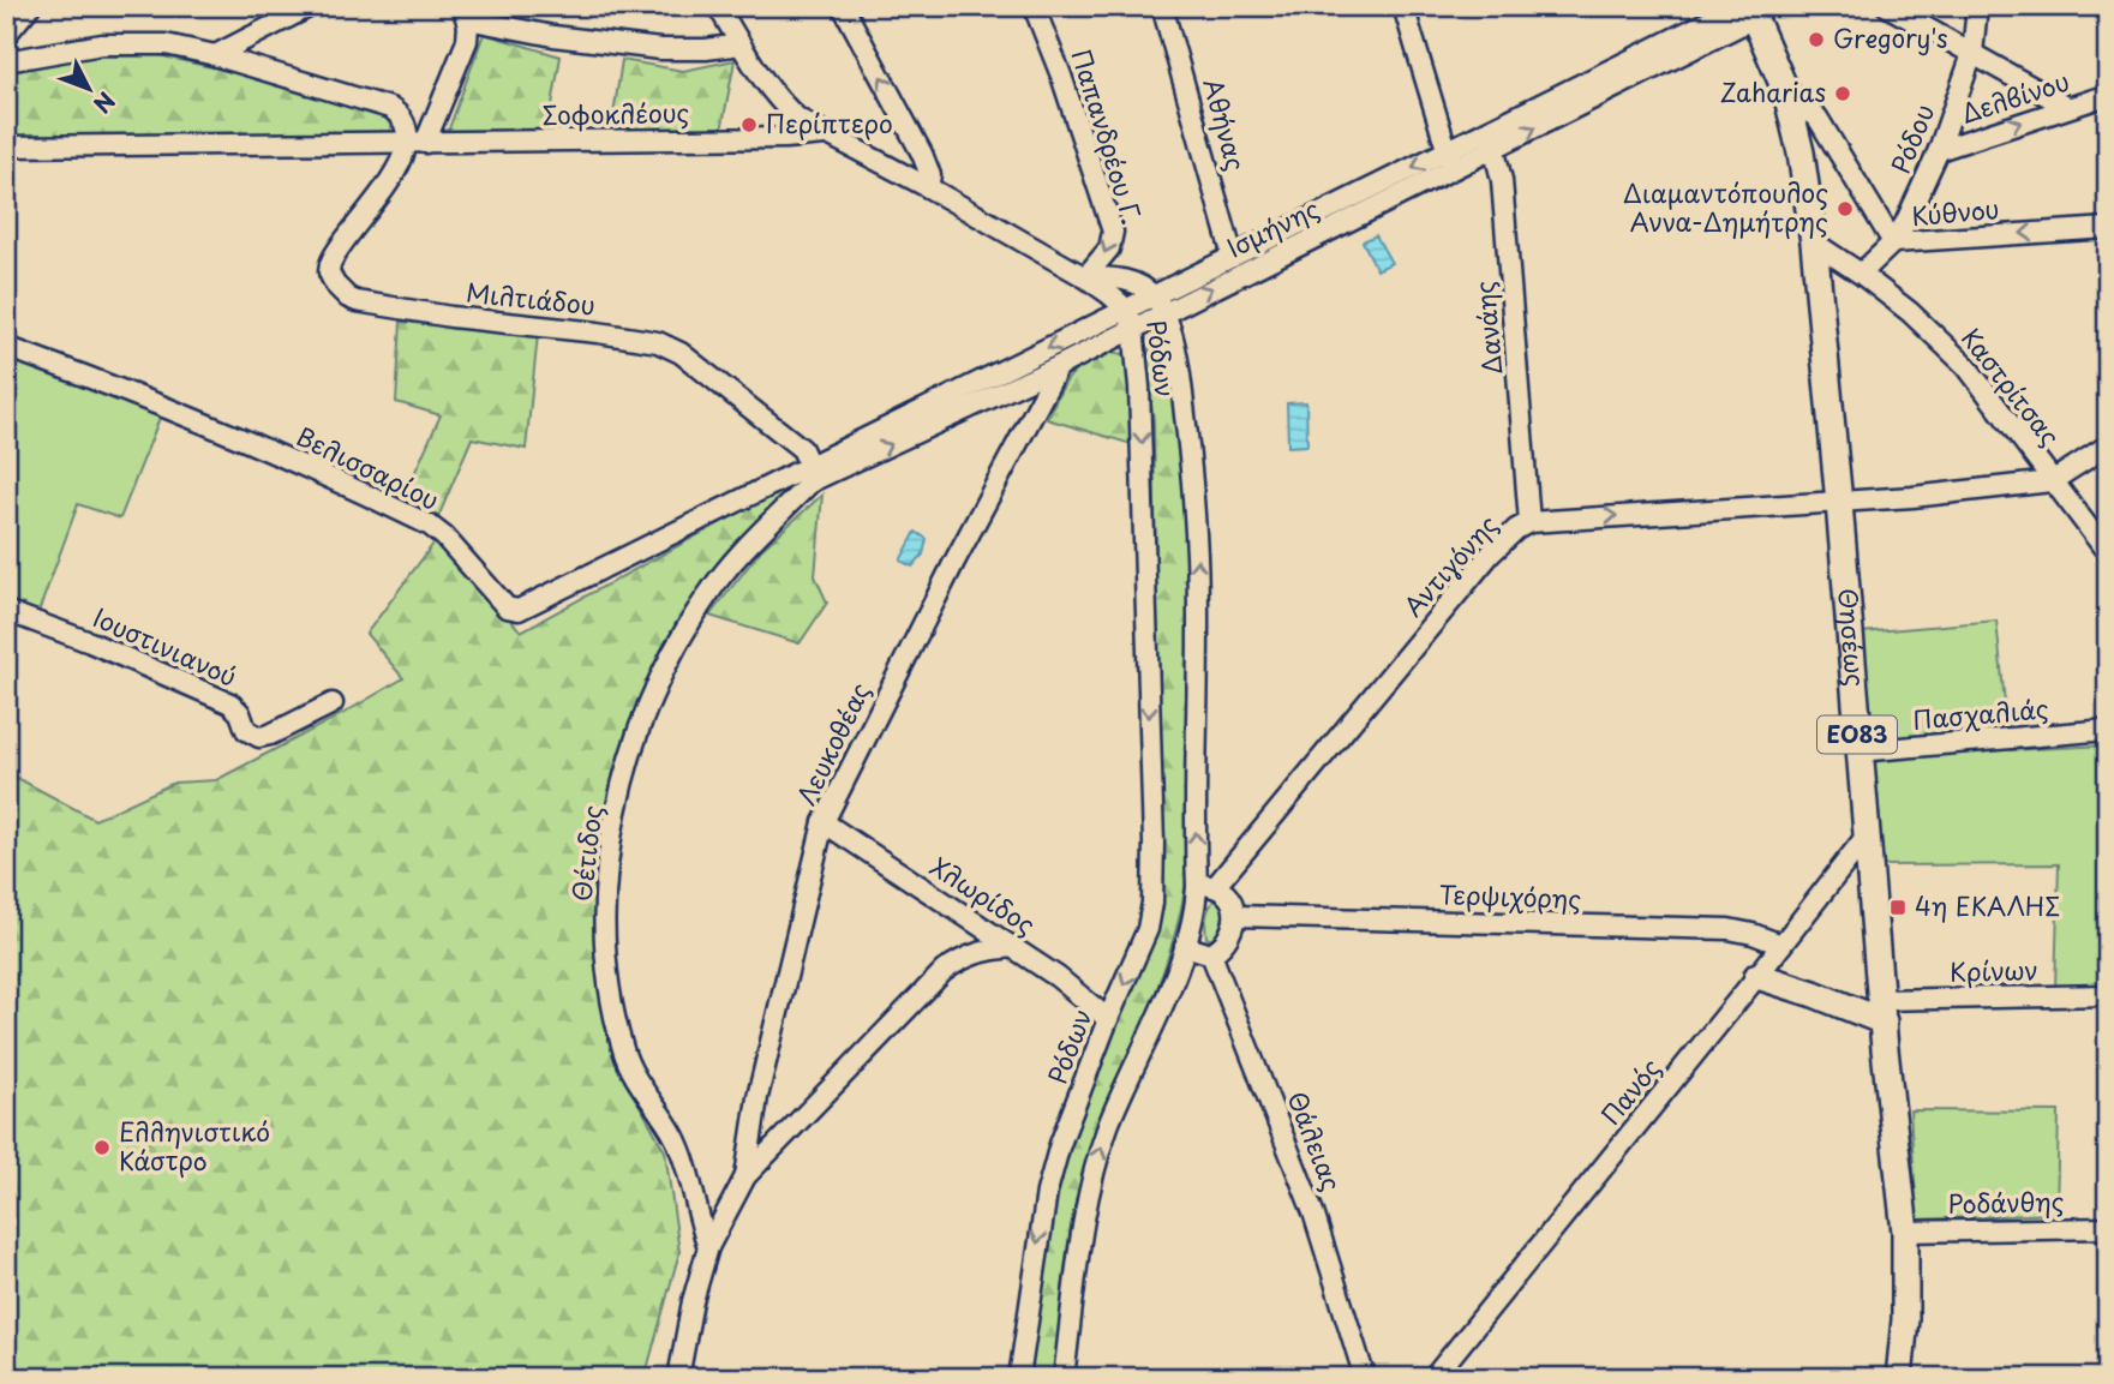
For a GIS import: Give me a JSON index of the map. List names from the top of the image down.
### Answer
{
  "streets": {
    "main road": ["Θησέως", "ΕΟ83"],
    "street": [
      "Δελβίνου",
      "Σοφοκλέους",
      "Αθήνας",
      "Παπανδρέου Γ.",
      "Ρόδου",
      "Κύθνου",
      "Ισμήνης",
      "Μιλτιάδου",
      "Δανάης",
      "Ρόδων",
      "Καστρίτσας",
      "Βελισσαρίου",
      "Αντιγόνης",
      "Ιουστινιανού",
      "Πασχαλιάς",
      "Λευκοθέας",
      "Θέτιδος",
      "Χλωρίδος",
      "Τερψιχόρης",
      "Κρίνων",
      "Πανός",
      "Θάλειας",
      "Ροδάνθης"
    ]
  },
  "crossings": [
    ["Δελβίνου", "Ρόδου"],
    ["Σοφοκλέους", "Μιλτιάδου"],
    ["Αθήνας", "Ισμήνης"],
    ["Παπανδρέου Γ.", "Ρόδων"],
    ["Ρόδου", "Κύθνου"],
    ["Ρόδου", "Καστρίτσας"],
    ["Κύθνου", "Θησέως"],
    ["Ισμήνης", "Μιλτιάδου"],
    ["Ισμήνης", "Δανάης"],
    ["Ισμήνης", "Ρόδων"],
    ["Ισμήνης", "Βελισσαρίου"],
    ["Ισμήνης", "Θησέως"],
    ["Ισμήνης", "Λευκοθέας"],
    ["Ισμήνης", "Θέτιδος"],
    ["Μιλτιάδου", "Βελισσαρίου"],
    ["Μιλτιάδου", "Θέτιδος"],
    ["Δανάης", "Αντιγόνης"],
    ["Ρόδων", "Αντιγόνης"],
    ["Ρόδων", "Χλωρίδος"],
    ["Καστρίτσας", "Αντιγόνης"],
    ["Καστρίτσας", "Θησέως"],
    ["Βελισσαρίου", "Θέτιδος"],
    ["Αντιγόνης", "Θησέως"],
    ["Θησέως", "Πασχαλιάς"],
    ["Θησέως", "Κρίνων"],
    ["Θησέως", "Πανός"],
    ["Θησέως", "Ροδάνθης"],
    ["Λευκοθέας", "Χλωρίδος"],
    ["Τερψιχόρης", "Πανός"]
  ],
  "one_way": ["Δελβίνου", "Κύθνου"],
  "places": {
    "other": [
      "Gregory's",
      "Zaharias",
      "Περίπτερο",
      "Διαμαντόπουλος Αννα-Δημήτρης",
      "Ελληνιστικό Κάστρο"
    ],
    "transit": ["4η ΕΚΑΛΗΣ"]
  },
  "north": "bottom right"
}
